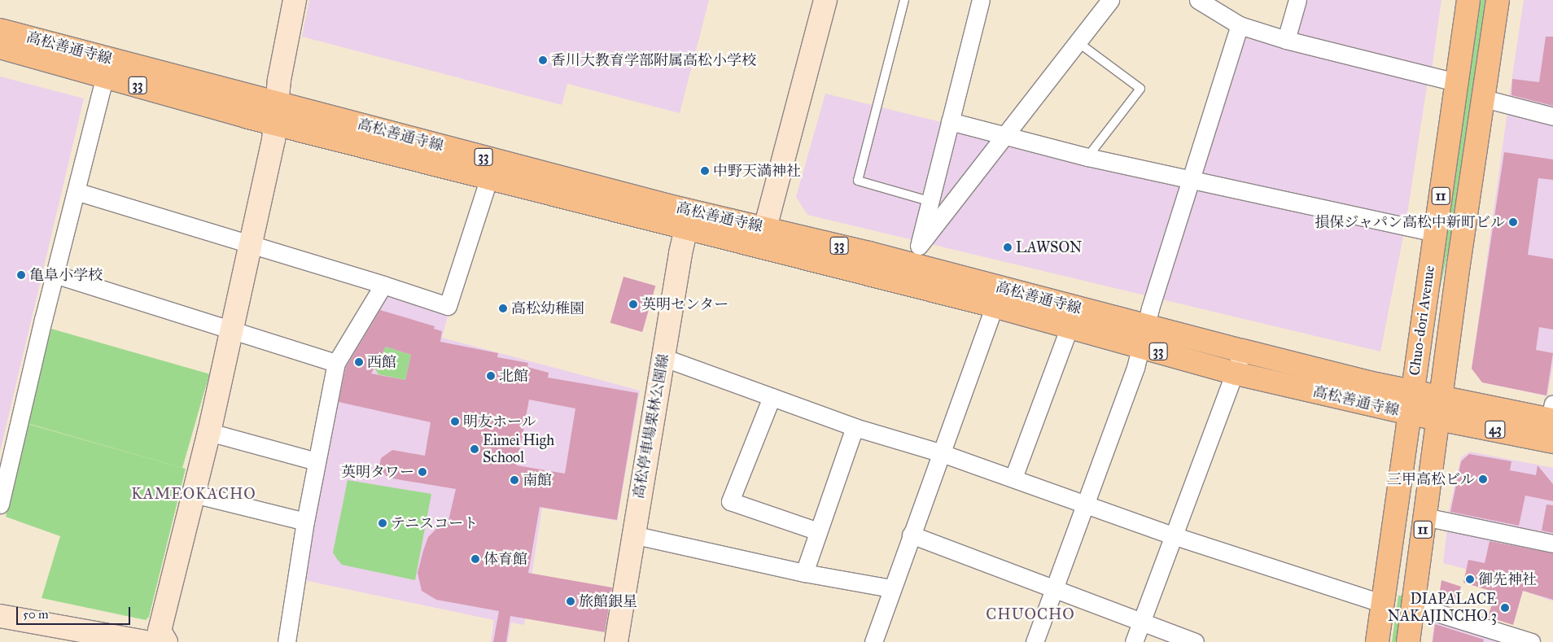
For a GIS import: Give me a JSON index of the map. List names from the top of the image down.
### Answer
{
  "streets": {
    "main road": [
      "高松善通寺線",
      "33",
      "11",
      "Chuo-dori Avenue",
      "43"
    ],
    "street": ["高松停車場栗林公園線"]
  },
  "crossings": [
    ["高松善通寺線", "Chuo-dori Avenue"],
    ["高松善通寺線", "高松停車場栗林公園線"],
    ["高松善通寺線", "43"],
    ["Chuo-dori Avenue", "43"]
  ],
  "districts": ["KAMEOKACHO", "CHUOCHO"],
  "places": [
    "香川大教育学部附属高松小学校",
    "中野天満神社",
    "損保ジャパン高松中新町ビル",
    "LAWSON",
    "亀阜小学校",
    "英明センター",
    "高松幼稚園",
    "西館",
    "北館",
    "明友ホール",
    "Eimei High School",
    "英明タワー",
    "三甲高松ビル",
    "南館",
    "テニスコート",
    "体育館",
    "御先神社",
    "旅館銀星",
    "DIAPALACE NAKAJINCHO 3"
  ],
  "scale_bar": "50 m"
}
